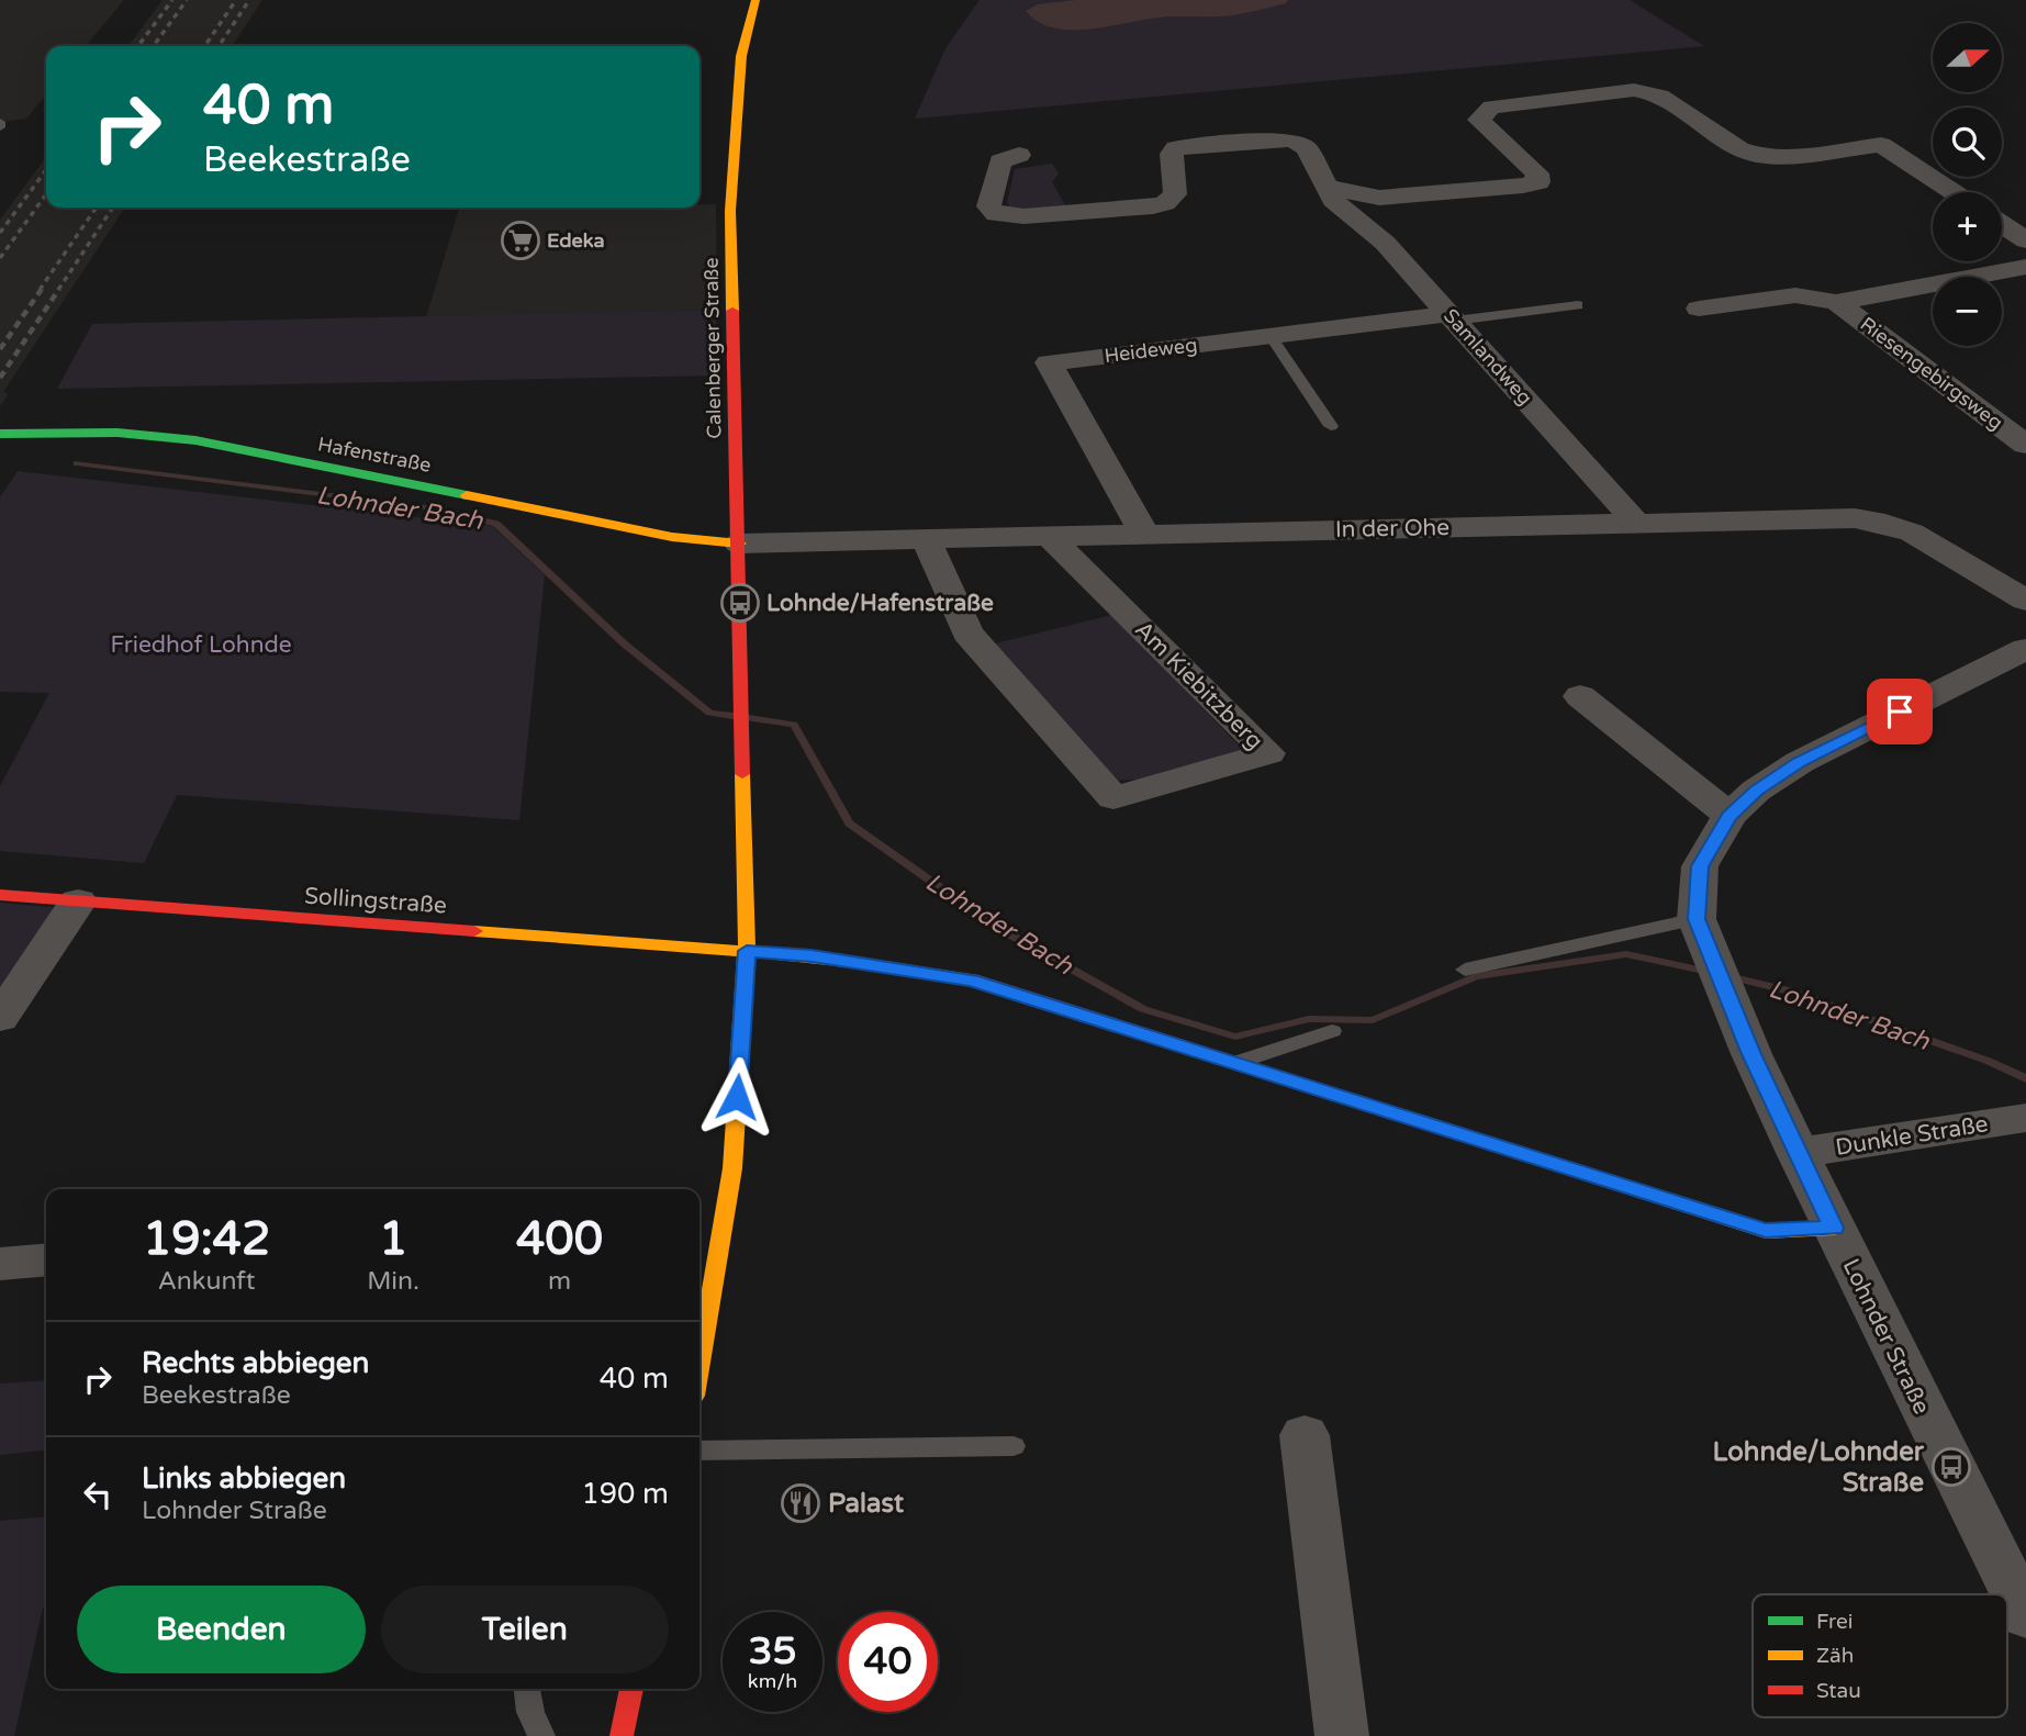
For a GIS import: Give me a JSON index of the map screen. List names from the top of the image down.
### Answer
{
  "streets": {
    "street": [
      "Calenberger Straße",
      "Heideweg",
      "Samlandweg",
      "Riesengebirgsweg",
      "Hafenstraße",
      "In der Ohe",
      "Am Kiebitzberg",
      "Sollingstraße",
      "Dunkle Straße",
      "Lohnder Straße"
    ]
  },
  "crossings": [
    ["Calenberger Straße", "Hafenstraße"],
    ["Calenberger Straße", "In der Ohe"],
    ["Calenberger Straße", "Sollingstraße"],
    ["Heideweg", "Samlandweg"],
    ["Heideweg", "In der Ohe"],
    ["Samlandweg", "In der Ohe"],
    ["Hafenstraße", "In der Ohe"],
    ["In der Ohe", "Am Kiebitzberg"],
    ["Sollingstraße", "Lohnder Straße"],
    ["Dunkle Straße", "Lohnder Straße"]
  ],
  "water": ["Lohnder Bach"],
  "parks": ["Friedhof Lohnde"],
  "places": {
    "supermarket": ["Edeka"],
    "bus stop": ["Lohnde/Hafenstraße", "Lohnde/Lohnder Straße"],
    "restaurant": ["Palast"]
  },
  "legend": ["Frei", "Zäh", "Stau"],
  "north": "right",
  "page": {
    "map_buttons": ["+", "−"],
    "turn": ["40 m", "Beekestraße"],
    "eta": [
      "19:42",
      "Ankunft",
      "1",
      "Min.",
      "400",
      "m"
    ],
    "list": [
      {
        "name": "Rechts abbiegen",
        "note": "Beekestraße",
        "value": "40 m"
      },
      {
        "name": "Links abbiegen",
        "note": "Lohnder Straße",
        "value": "190 m"
      }
    ],
    "buttons": ["Beenden", "Teilen"],
    "speed": "35 km/h",
    "limit": "40"
  }
}
